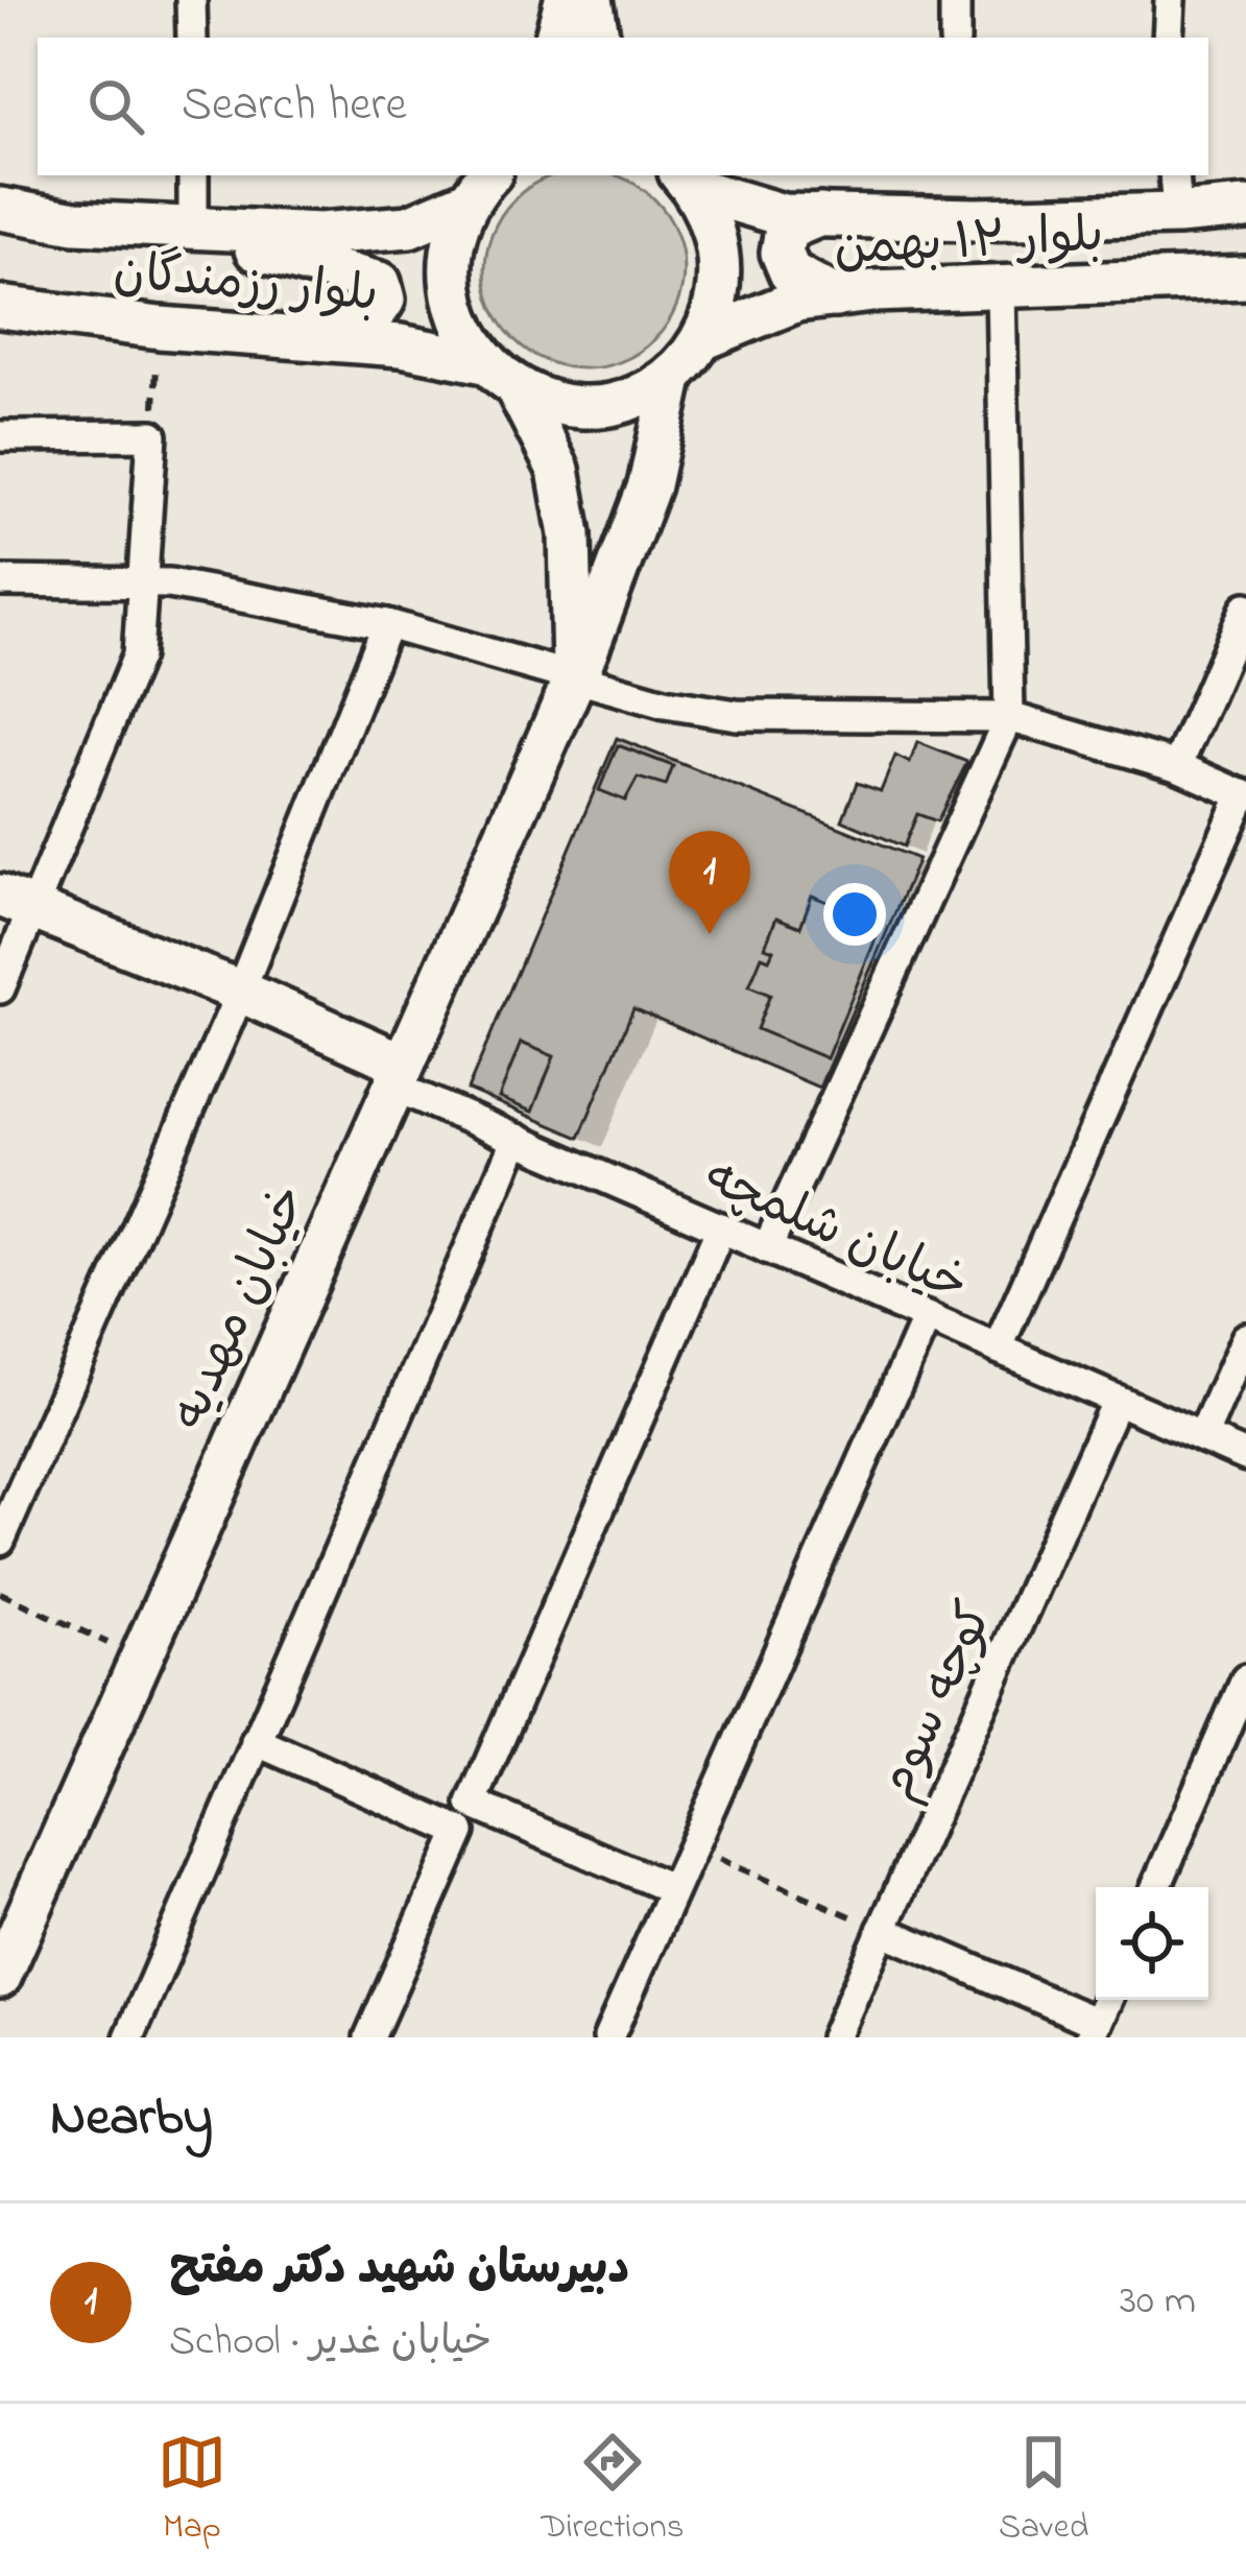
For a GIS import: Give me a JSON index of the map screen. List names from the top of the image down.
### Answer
{
  "streets": {
    "main road": ["بلوار ۱۲ بهمن", "بلوار رزمندگان", "خیابان مهدیه"],
    "street": ["خیابان شلمچه", "کوچه سوم"]
  },
  "crossings": [
    ["خیابان شلمچه", "خیابان مهدیه"],
    ["خیابان شلمچه", "کوچه سوم"]
  ],
  "page": {
    "search": "Search here",
    "pins": "1",
    "heading": "Nearby",
    "list": [
      {
        "mark": "1",
        "name": "دبیرستان شهید دکتر مفتح",
        "note": "School · خیابان غدیر",
        "value": "30 m"
      }
    ],
    "nav": ["Map", "Directions", "Saved"]
  }
}
